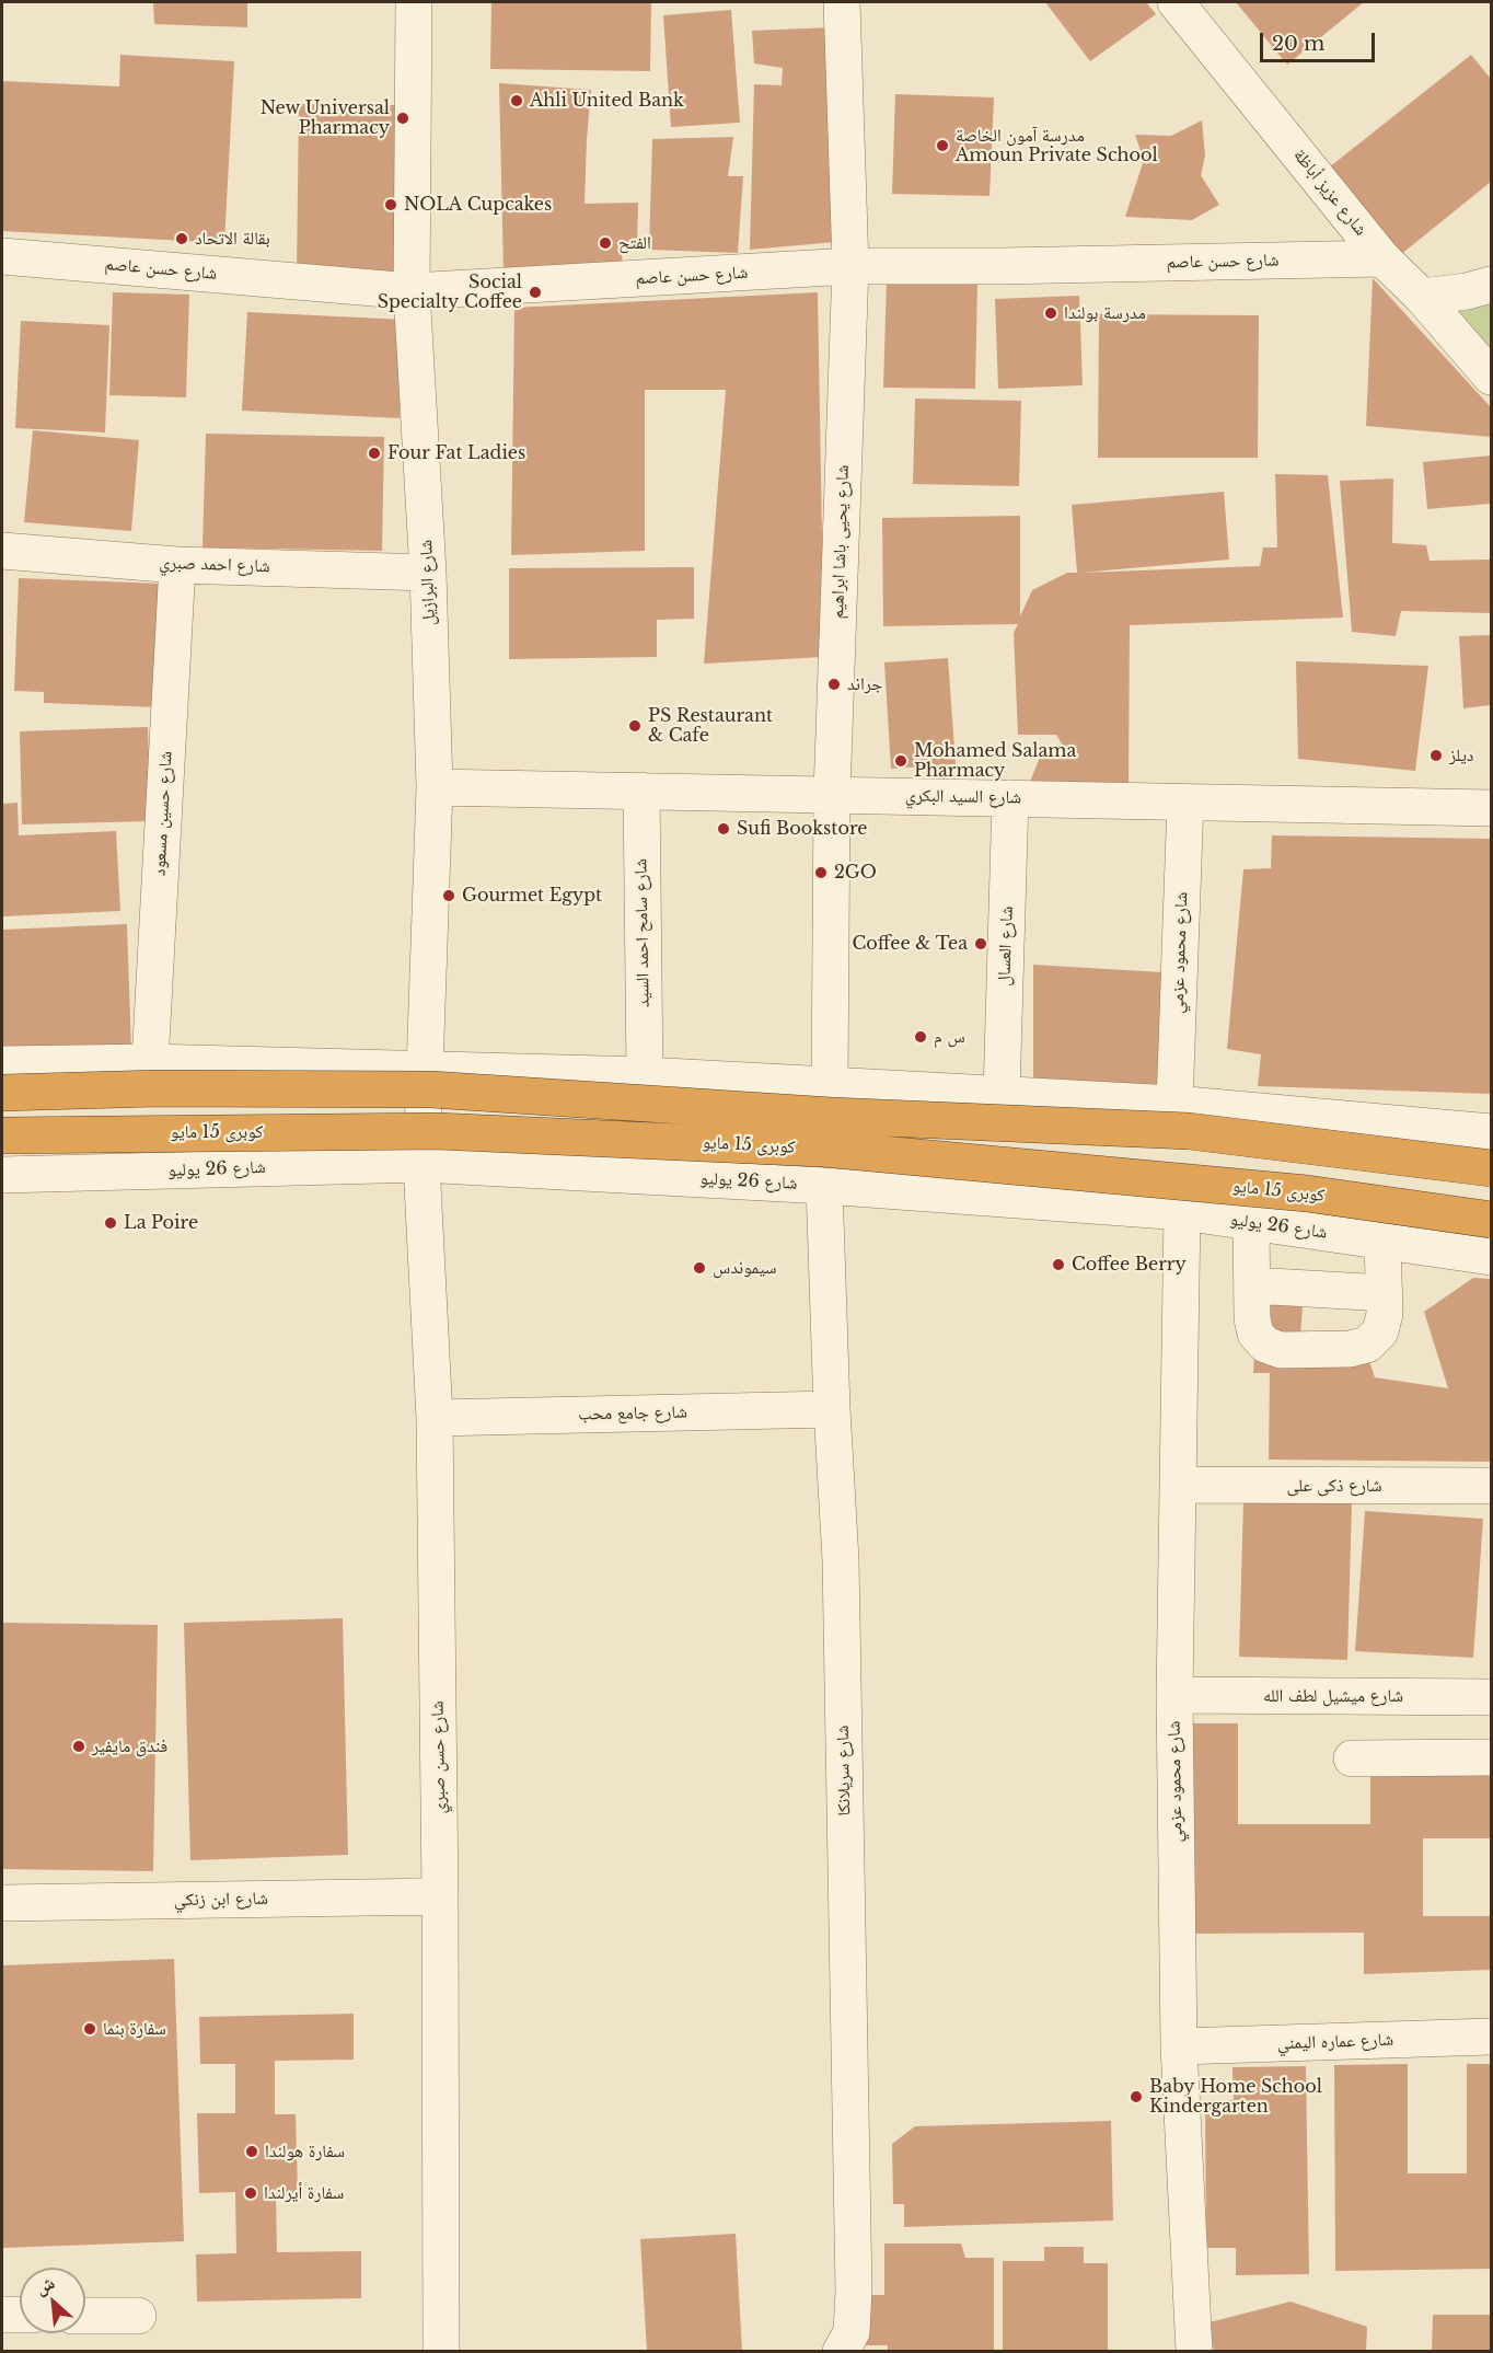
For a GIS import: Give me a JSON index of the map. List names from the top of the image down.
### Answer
{
  "streets": {
    "highway": ["كوبرى 15 مايو"],
    "street": [
      "شارع عزيز أباظة",
      "شارع حسن عاصم",
      "شارع يحيى باشا ابراهيم",
      "شارع احمد صبري",
      "شارع البرازيل",
      "شارع السيد البكري",
      "شارع حسين مسعود",
      "شارع سامح احمد السيد",
      "شارع العسال",
      "شارع محمود عزمي",
      "شارع 26 يوليو",
      "شارع جامع محب",
      "شارع ذكى على",
      "شارع ميشيل لطف الله",
      "شارع حسن صبري",
      "شارع سريلانكا",
      "شارع ابن زنكي",
      "شارع عماره اليمني"
    ]
  },
  "crossings": [
    ["شارع عزيز أباظة", "شارع حسن عاصم"],
    ["شارع حسن عاصم", "شارع يحيى باشا ابراهيم"],
    ["شارع حسن عاصم", "شارع البرازيل"],
    ["شارع يحيى باشا ابراهيم", "شارع السيد البكري"],
    ["شارع احمد صبري", "شارع البرازيل"],
    ["شارع احمد صبري", "شارع حسين مسعود"],
    ["شارع البرازيل", "شارع السيد البكري"],
    ["شارع البرازيل", "شارع 26 يوليو"],
    ["شارع البرازيل", "شارع حسن صبري"],
    ["شارع السيد البكري", "شارع سامح احمد السيد"],
    ["شارع السيد البكري", "شارع العسال"],
    ["شارع السيد البكري", "شارع محمود عزمي"],
    ["شارع محمود عزمي", "شارع 26 يوليو"],
    ["شارع محمود عزمي", "شارع ذكى على"],
    ["شارع محمود عزمي", "شارع ميشيل لطف الله"],
    ["شارع محمود عزمي", "شارع عماره اليمني"],
    ["شارع 26 يوليو", "شارع حسن صبري"],
    ["شارع 26 يوليو", "شارع سريلانكا"],
    ["شارع جامع محب", "شارع حسن صبري"],
    ["شارع جامع محب", "شارع سريلانكا"],
    ["شارع حسن صبري", "شارع ابن زنكي"]
  ],
  "places": [
    "Ahli United Bank",
    "New Universal Pharmacy",
    "مدرسة آمون الخاصة Amoun Private School",
    "NOLA Cupcakes",
    "بقالة الاتحاد",
    "الفتح",
    "Social Specialty Coffee",
    "مدرسة بولندا",
    "Four Fat Ladies",
    "جراند",
    "PS Restaurant & Cafe",
    "ديلز",
    "Mohamed Salama Pharmacy",
    "Sufi Bookstore",
    "2GO",
    "Gourmet Egypt",
    "Coffee & Tea",
    "س م",
    "La Poire",
    "Coffee Berry",
    "سيموندس",
    "فندق مايفير",
    "سفارة بنما",
    "Baby Home School Kindergarten",
    "سفارة هولندا",
    "سفارة أيرلندا"
  ],
  "scale_bar": "20 m",
  "north": "top left"
}
